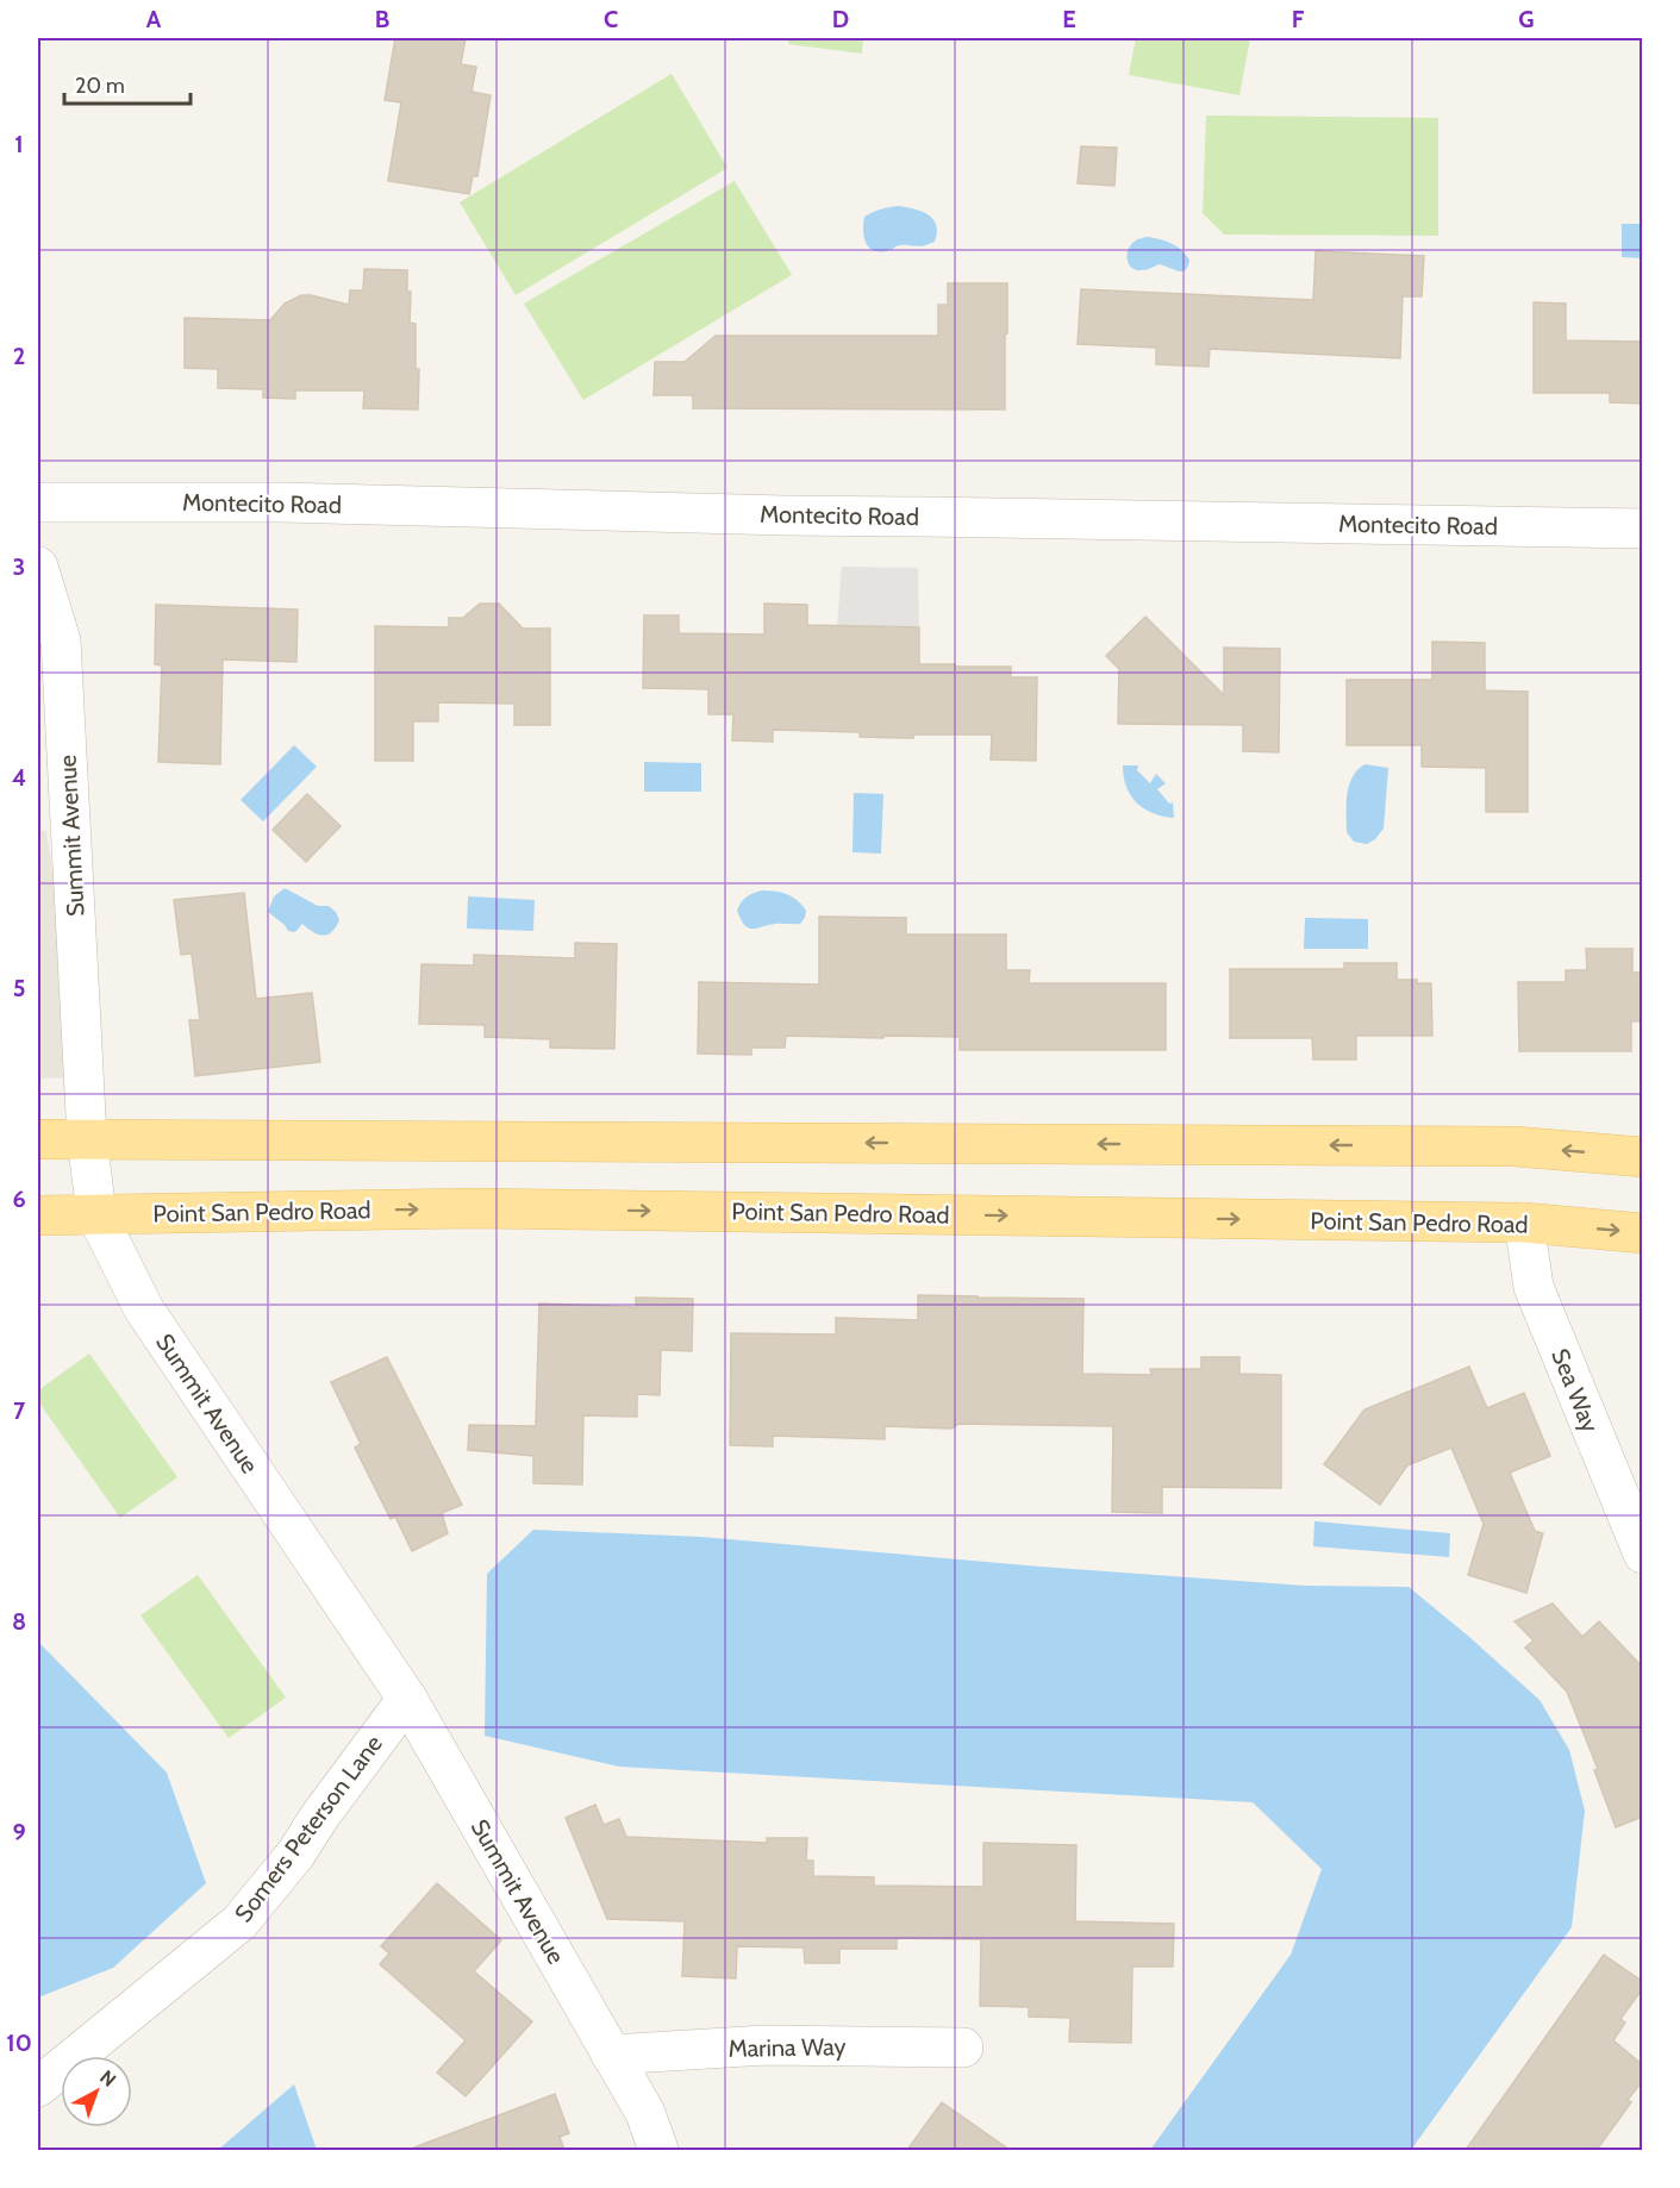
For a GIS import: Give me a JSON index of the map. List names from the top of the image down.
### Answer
{
  "streets": {
    "main road": ["Point San Pedro Road"],
    "street": [
      "Montecito Road",
      "Summit Avenue",
      "Sea Way",
      "Somers Peterson Lane",
      "Marina Way"
    ]
  },
  "crossings": [
    ["Summit Avenue", "Point San Pedro Road"],
    ["Summit Avenue", "Somers Peterson Lane"],
    ["Summit Avenue", "Marina Way"],
    ["Point San Pedro Road", "Sea Way"]
  ],
  "scale_bar": "20 m",
  "north": "top right",
  "grid": {
    "columns": [
      "A",
      "B",
      "C",
      "D",
      "E",
      "F",
      "G"
    ],
    "rows": [
      "1",
      "2",
      "3",
      "4",
      "5",
      "6",
      "7",
      "8",
      "9",
      "10"
    ]
  }
}
